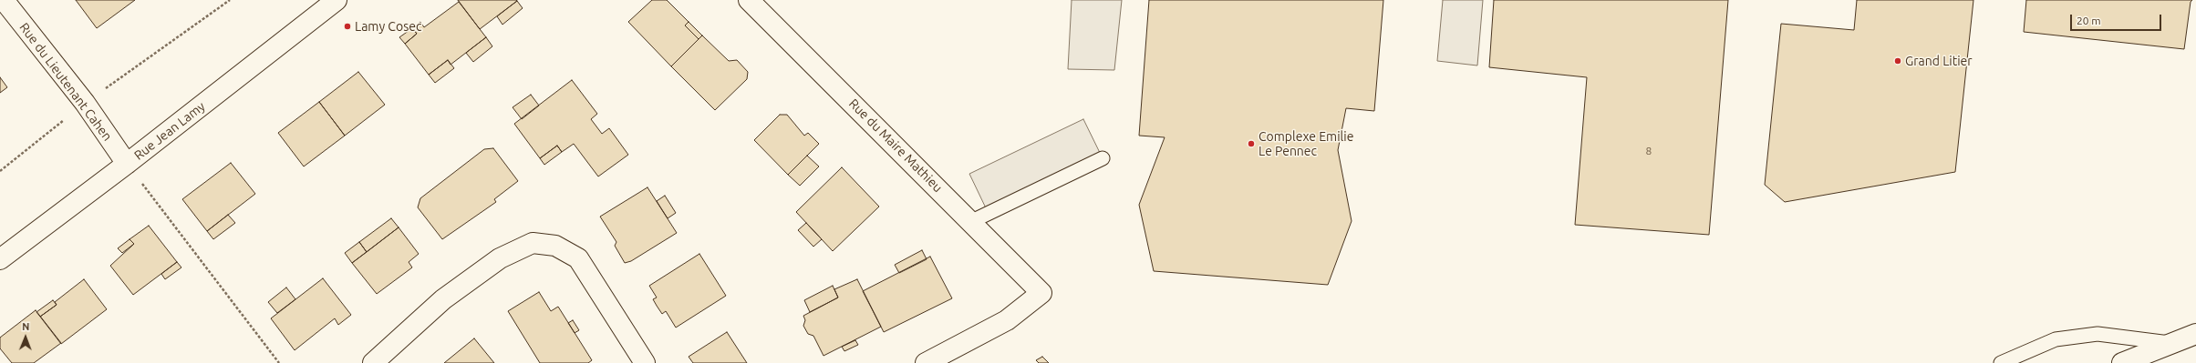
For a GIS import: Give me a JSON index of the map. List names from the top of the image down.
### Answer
{
  "streets": {
    "street": ["Rue du Lieutenant Cahen", "Rue Jean Lamy", "Rue du Maire Mathieu"]
  },
  "crossings": [
    ["Rue du Lieutenant Cahen", "Rue Jean Lamy"]
  ],
  "places": ["Lamy Cosec", "Grand Litier", "Complexe Emilie Le Pennec"],
  "house_numbers": ["8"],
  "scale_bar": "20 m",
  "north": "top"
}
